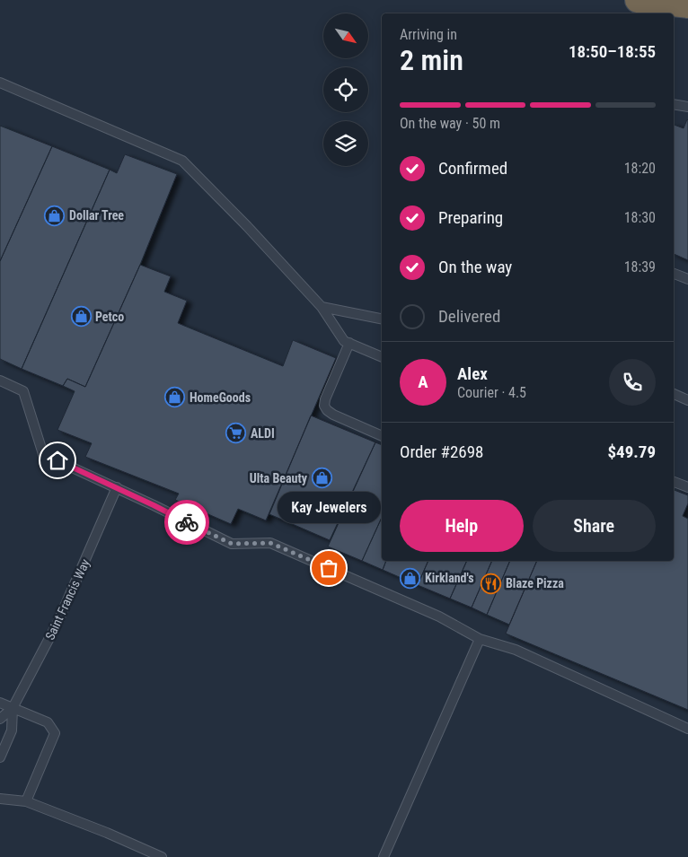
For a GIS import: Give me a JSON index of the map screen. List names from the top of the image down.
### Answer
{
  "streets": {
    "lane": ["Saint Francis Way"]
  },
  "places": {
    "shop": [
      "Dollar Tree",
      "Petco",
      "HomeGoods",
      "Ulta Beauty",
      "Kirkland's"
    ],
    "supermarket": ["ALDI"],
    "other": ["Kay Jewelers"],
    "restaurant": ["Blaze Pizza"]
  },
  "north": "bottom right",
  "page": {
    "heading": ["2 min", "Arriving in", "18:50–18:55"],
    "panel": [
      "Alex",
      "Courier · 4.5",
      "Order #2698",
      "$49.79"
    ],
    "bar": "On the way · 50 m",
    "list": [
      ["Confirmed", "18:20"],
      ["Preparing", "18:30"],
      ["On the way", "18:39"],
      "Delivered"
    ],
    "round": "A",
    "buttons": ["Help", "Share"],
    "bubble": "Kay Jewelers"
  }
}
